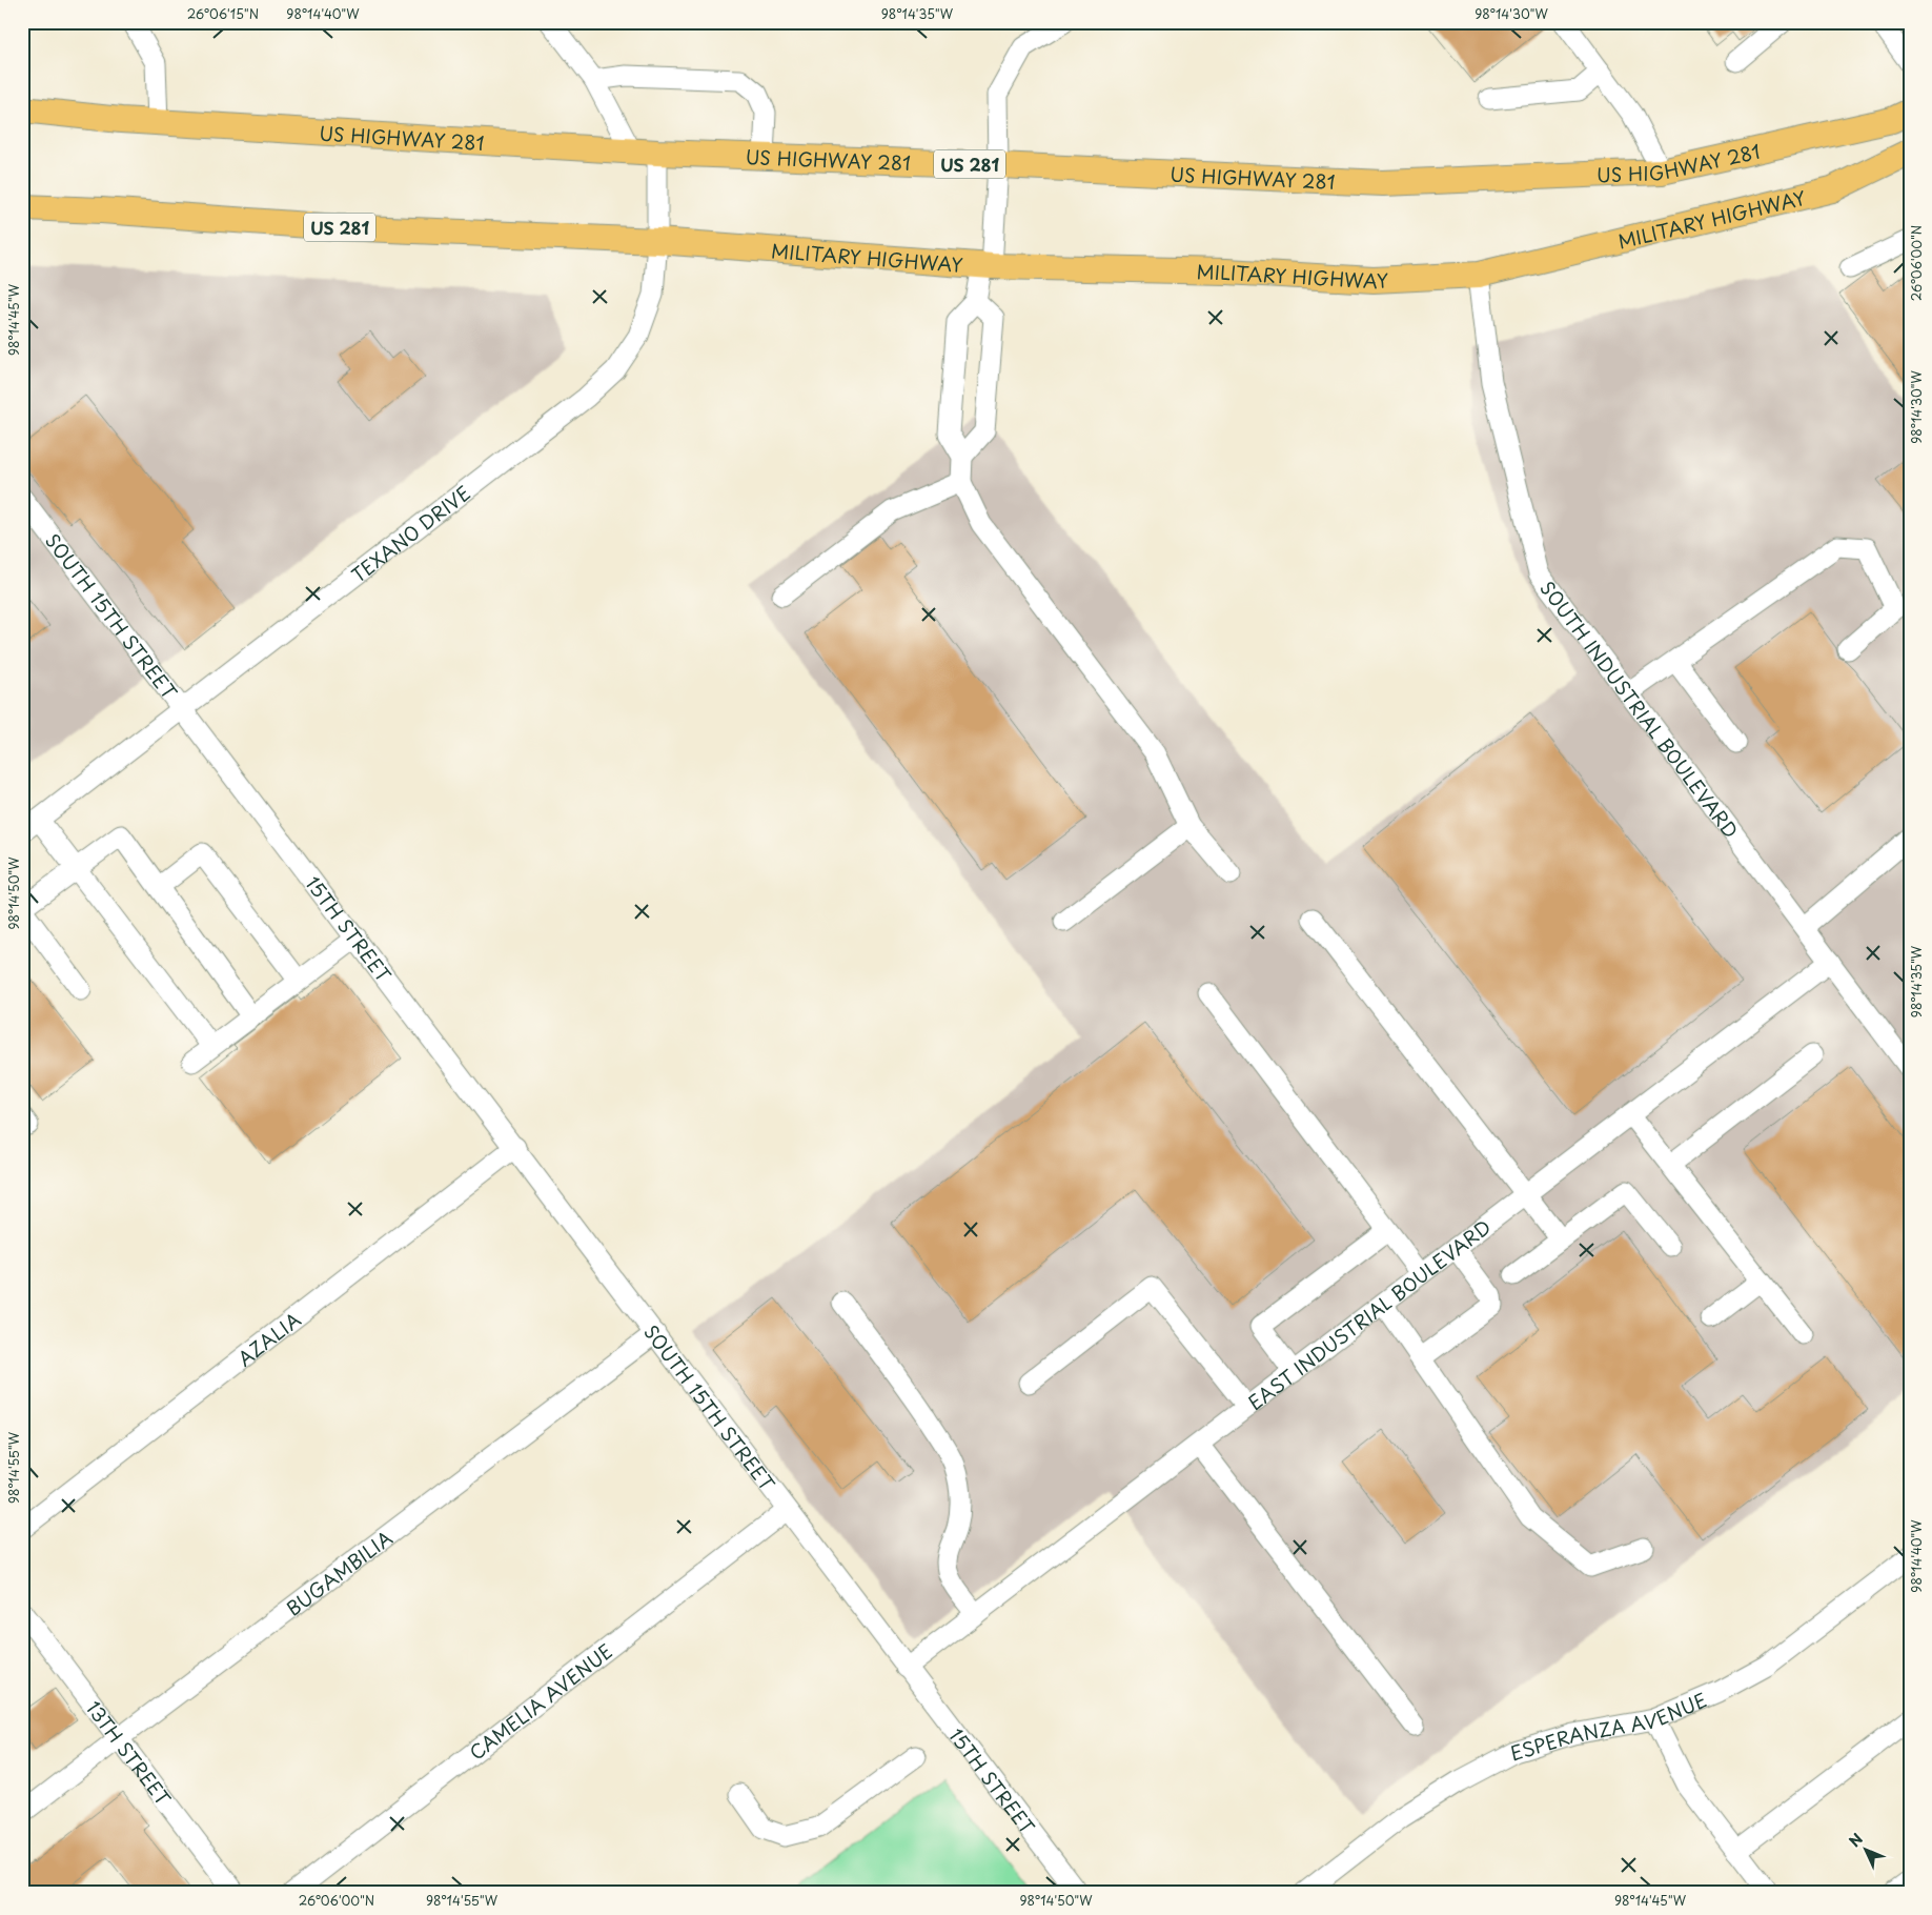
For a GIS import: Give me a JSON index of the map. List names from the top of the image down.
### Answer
{
  "streets": {
    "main road": ["US HIGHWAY 281", "US 281", "MILITARY HIGHWAY"],
    "street": [
      "TEXANO DRIVE",
      "SOUTH 15TH STREET",
      "SOUTH INDUSTRIAL BOULEVARD",
      "15TH STREET",
      "EAST INDUSTRIAL BOULEVARD",
      "AZALIA",
      "BUGAMBILIA",
      "CAMELIA AVENUE",
      "ESPERANZA AVENUE",
      "13TH STREET"
    ]
  },
  "crossings": [
    ["US HIGHWAY 281", "TEXANO DRIVE"],
    ["US 281", "MILITARY HIGHWAY"],
    ["US 281", "TEXANO DRIVE"],
    ["MILITARY HIGHWAY", "TEXANO DRIVE"],
    ["MILITARY HIGHWAY", "SOUTH INDUSTRIAL BOULEVARD"],
    ["TEXANO DRIVE", "SOUTH 15TH STREET"],
    ["TEXANO DRIVE", "15TH STREET"],
    ["SOUTH 15TH STREET", "15TH STREET"],
    ["SOUTH 15TH STREET", "EAST INDUSTRIAL BOULEVARD"],
    ["SOUTH 15TH STREET", "AZALIA"],
    ["SOUTH 15TH STREET", "BUGAMBILIA"],
    ["SOUTH 15TH STREET", "CAMELIA AVENUE"],
    ["SOUTH INDUSTRIAL BOULEVARD", "EAST INDUSTRIAL BOULEVARD"],
    ["15TH STREET", "EAST INDUSTRIAL BOULEVARD"],
    ["15TH STREET", "AZALIA"],
    ["BUGAMBILIA", "13TH STREET"]
  ],
  "north": "top left",
  "coordinates": [
    "26°06'15\"N",
    "98°14'40\"W",
    "98°14'35\"W",
    "98°14'30\"W",
    "26°06'00\"N",
    "98°14'45\"W",
    "98°14'50\"W",
    "98°14'55\"W"
  ]
}
